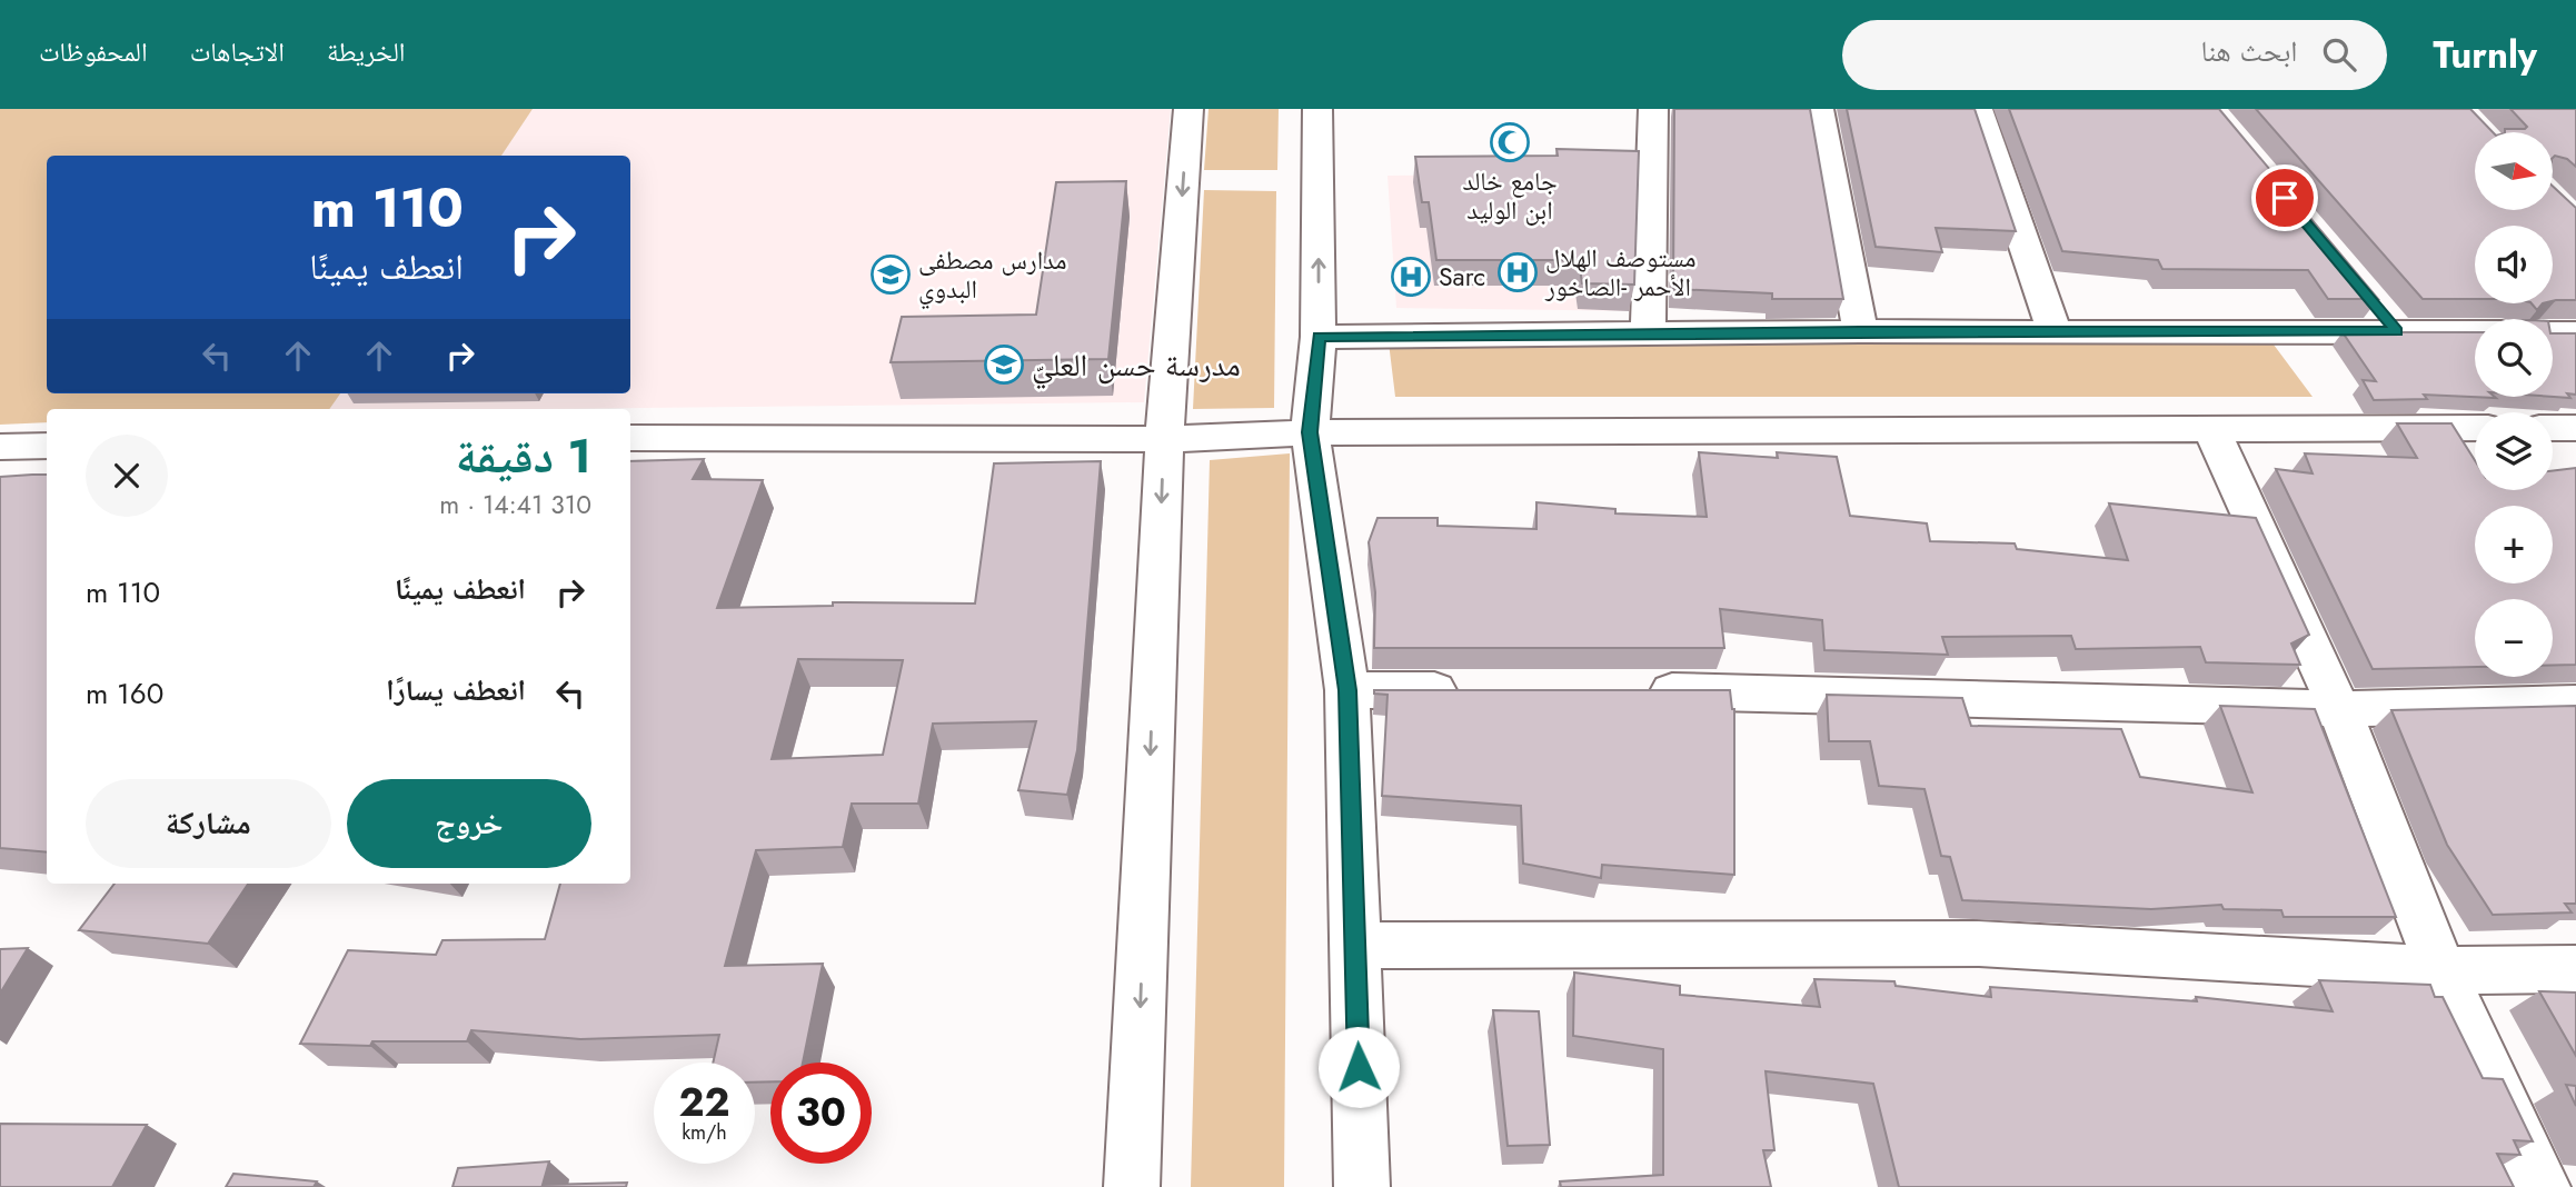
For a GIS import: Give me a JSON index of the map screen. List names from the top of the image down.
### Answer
{
  "places": {
    "mosque": ["جامع خالد ابن الوليد"],
    "hospital": ["مستوصف الهلال الأحمر -الصاخور", "Sarc"],
    "school or university": ["مدارس مصطفى البدوي", "مدرسة حسن العليّ"]
  },
  "north": "right",
  "page": {
    "header": "Turnly",
    "search": "ابحث هنا",
    "nav": ["الخريطة", "الاتجاهات", "المحفوظات"],
    "map_buttons": ["+", "−"],
    "turn": ["110 m", "انعطف يمينًا"],
    "heading": ["1 دقيقة", "310 m · 14:41"],
    "list": [
      {
        "name": "انعطف يمينًا",
        "value": "110 m"
      },
      {
        "name": "انعطف يسارًا",
        "value": "160 m"
      }
    ],
    "buttons": ["خروج", "مشاركة"],
    "speed": "22 km/h",
    "limit": "30"
  }
}
